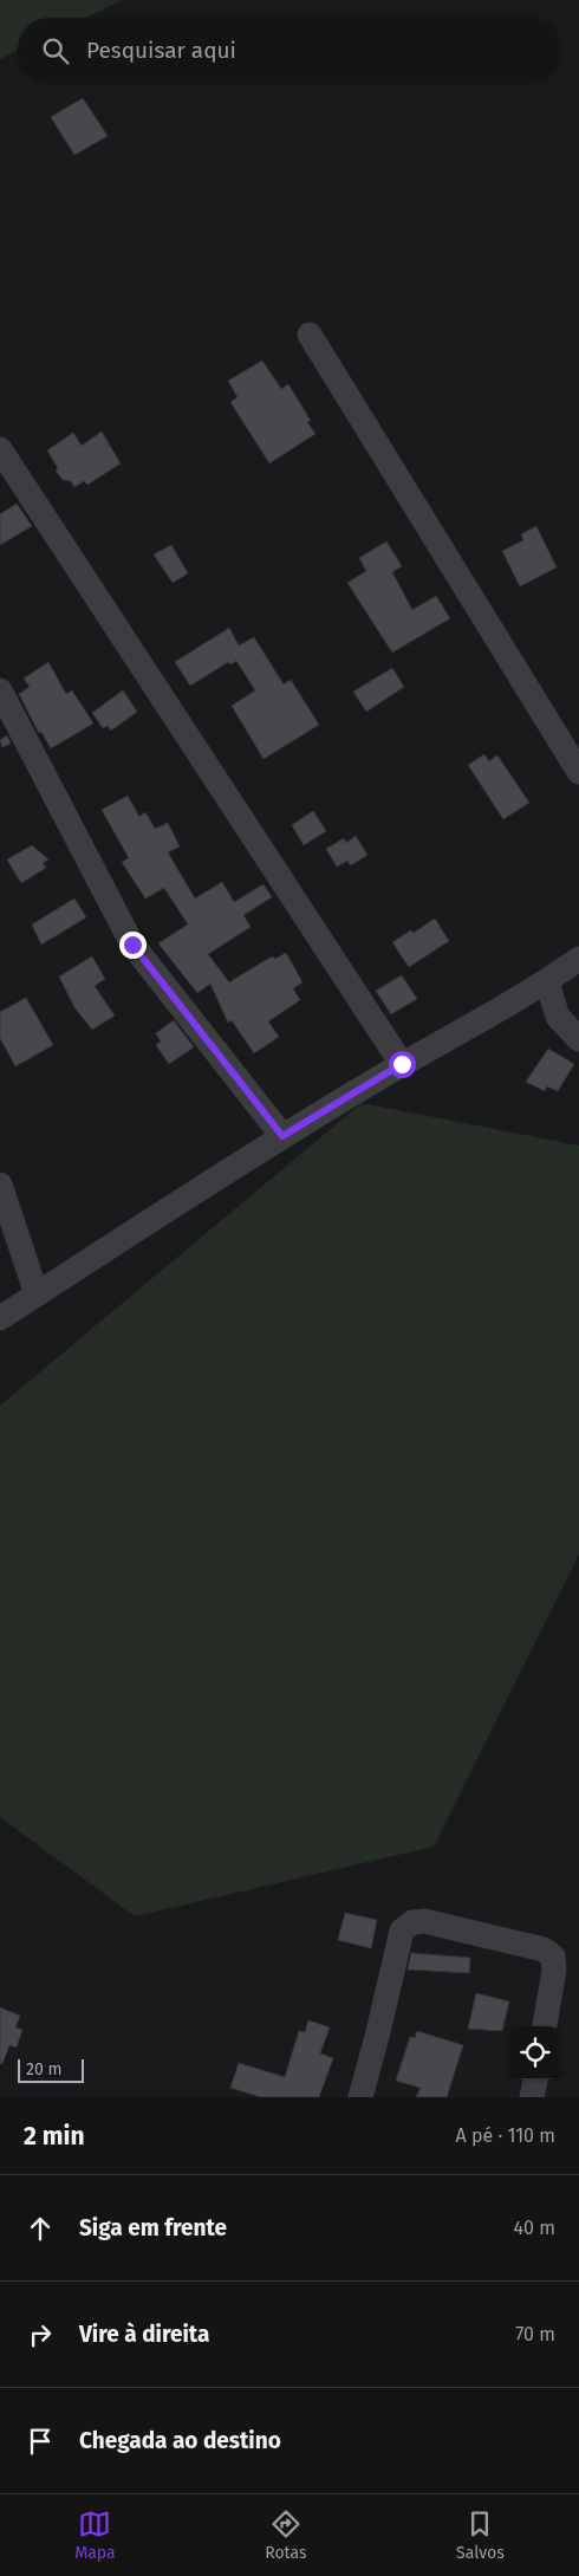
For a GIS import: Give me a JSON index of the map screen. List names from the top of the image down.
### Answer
{
  "scale_bar": "20 m",
  "page": {
    "search": "Pesquisar aqui",
    "scale": "20 m",
    "heading": ["2 min", "A pé · 110 m"],
    "list": [
      ["Siga em frente", "40 m"],
      ["Vire à direita", "70 m"],
      "Chegada ao destino"
    ],
    "nav": ["Mapa", "Rotas", "Salvos"]
  }
}
